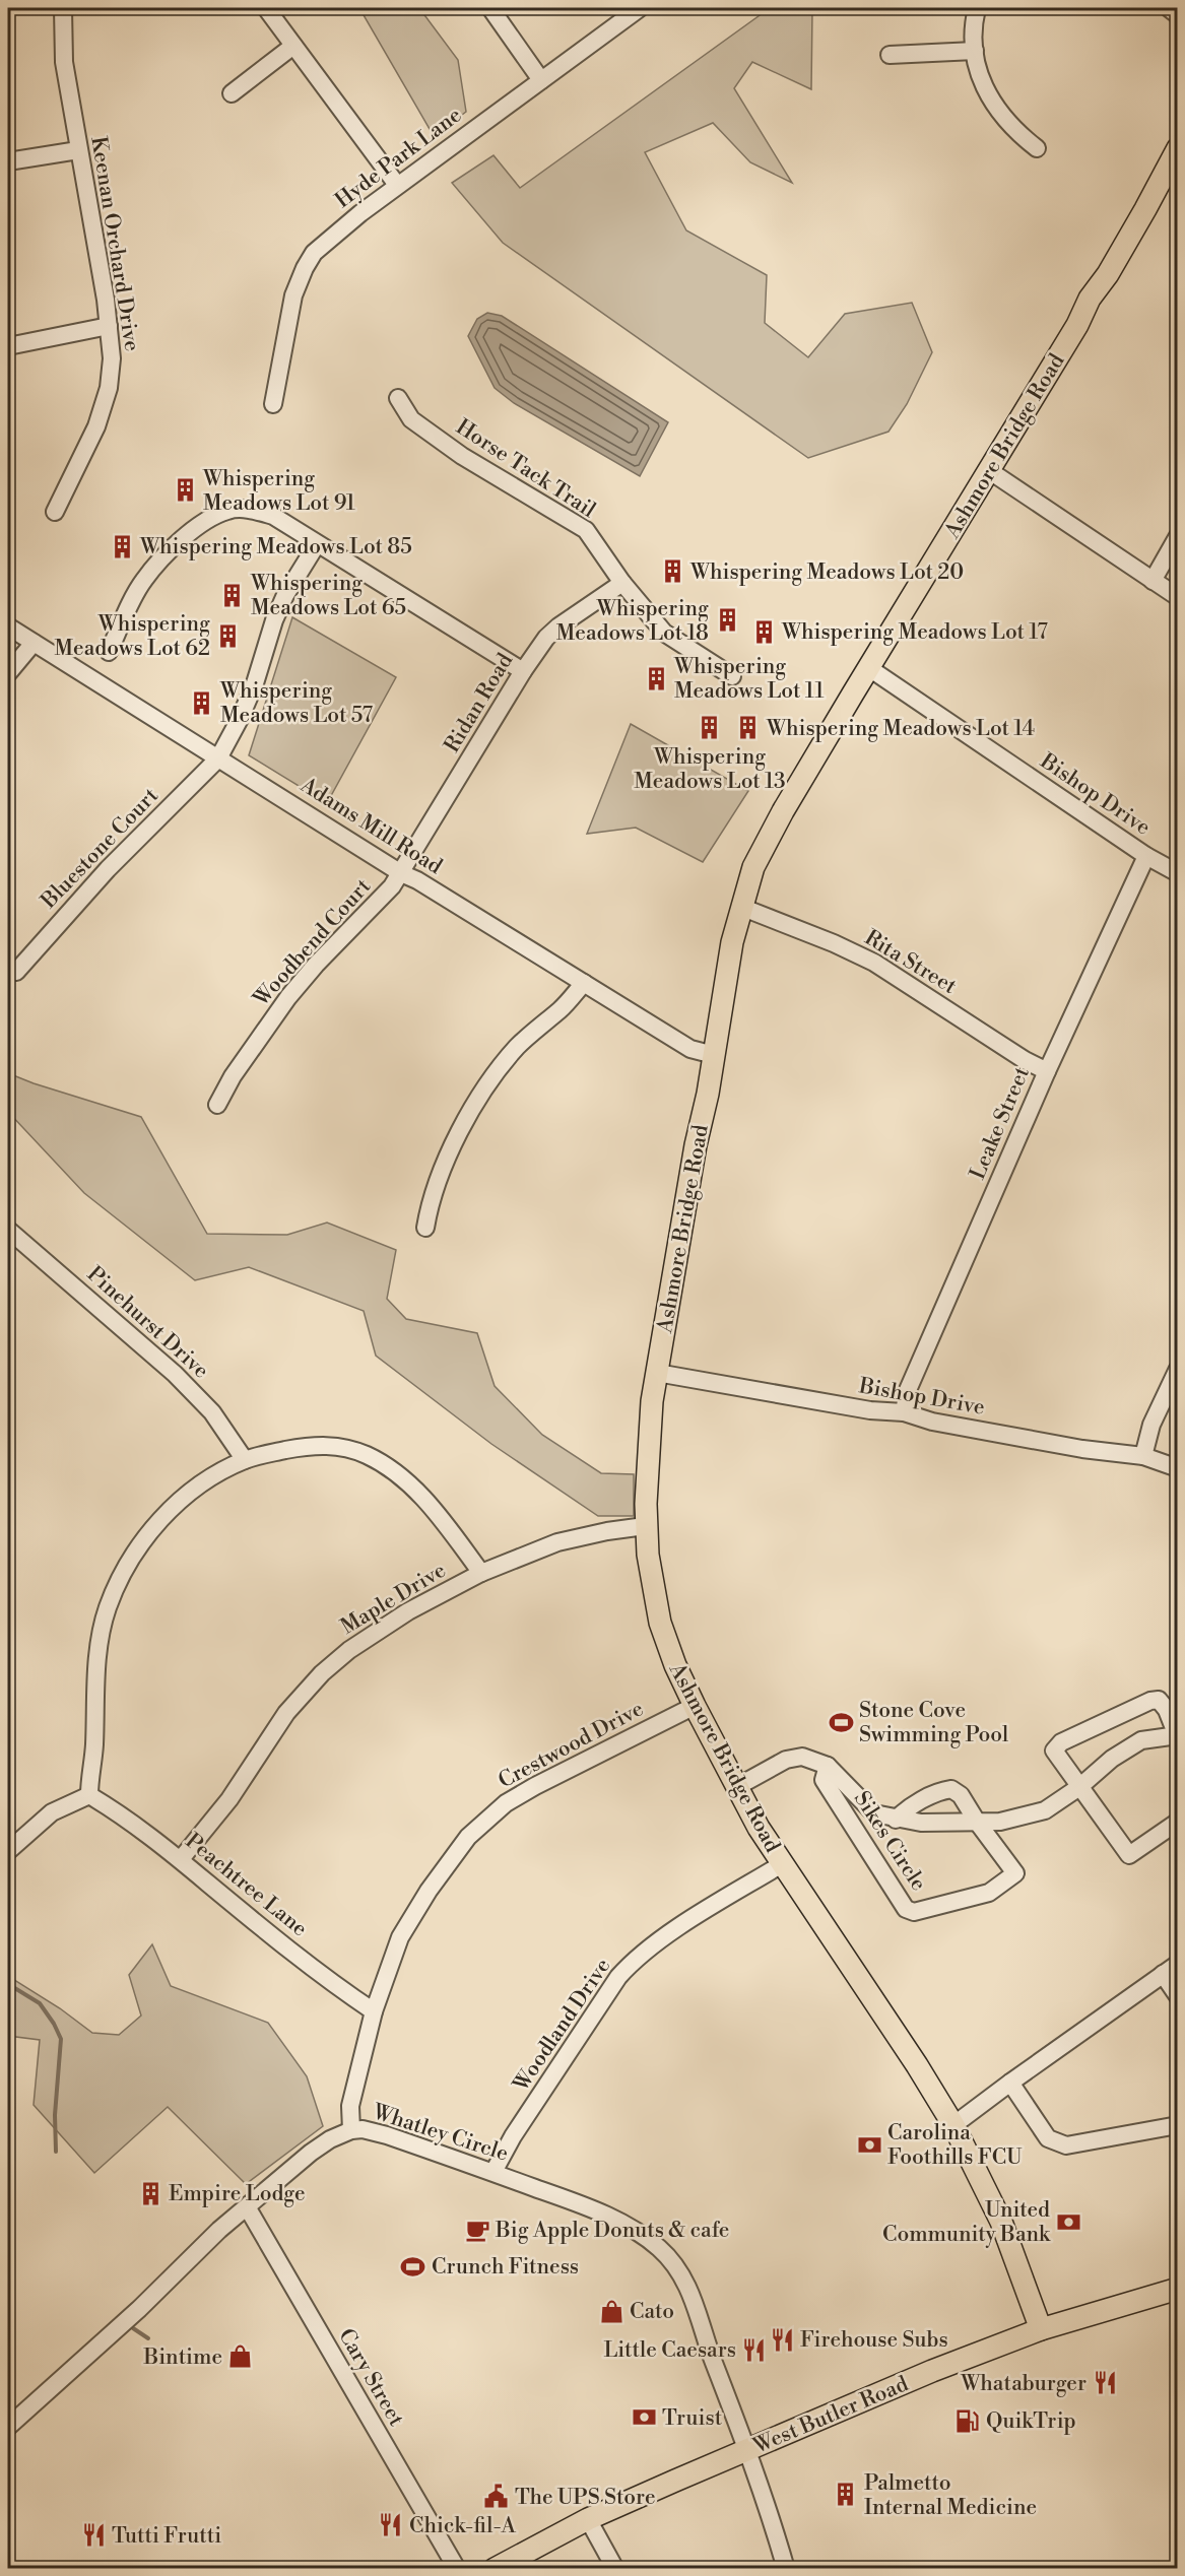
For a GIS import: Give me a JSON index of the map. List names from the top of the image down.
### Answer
{
  "streets": {
    "main road": ["Ashmore Bridge Road", "West Butler Road"],
    "street": [
      "Hyde Park Lane",
      "Keenan Orchard Drive",
      "Horse Tack Trail",
      "Ridan Road",
      "Bishop Drive",
      "Adams Mill Road",
      "Bluestone Court",
      "Woodbend Court",
      "Rita Street",
      "Leake Street",
      "Pinehurst Drive",
      "Maple Drive",
      "Crestwood Drive",
      "Sikes Circle",
      "Peachtree Lane",
      "Woodland Drive",
      "Whatley Circle",
      "Cary Street"
    ]
  },
  "crossings": [
    ["Ashmore Bridge Road", "Bishop Drive"],
    ["Ashmore Bridge Road", "Adams Mill Road"],
    ["Ashmore Bridge Road", "Rita Street"],
    ["Ashmore Bridge Road", "Maple Drive"],
    ["Ashmore Bridge Road", "Crestwood Drive"],
    ["Ashmore Bridge Road", "Woodland Drive"],
    ["Ashmore Bridge Road", "West Butler Road"],
    ["Horse Tack Trail", "Ridan Road"],
    ["Ridan Road", "Adams Mill Road"],
    ["Ridan Road", "Woodbend Court"],
    ["Bishop Drive", "Leake Street"],
    ["Adams Mill Road", "Bluestone Court"],
    ["Adams Mill Road", "Woodbend Court"],
    ["Rita Street", "Leake Street"],
    ["Maple Drive", "Peachtree Lane"],
    ["Crestwood Drive", "Peachtree Lane"],
    ["Crestwood Drive", "Whatley Circle"],
    ["Woodland Drive", "Whatley Circle"],
    ["Whatley Circle", "Cary Street"],
    ["Whatley Circle", "West Butler Road"]
  ],
  "places": {
    "building": [
      "Whispering Meadows Lot 91",
      "Whispering Meadows Lot 85",
      "Whispering Meadows Lot 20",
      "Whispering Meadows Lot 65",
      "Whispering Meadows Lot 18",
      "Whispering Meadows Lot 17",
      "Whispering Meadows Lot 62",
      "Whispering Meadows Lot 11",
      "Whispering Meadows Lot 57",
      "Whispering Meadows Lot 13",
      "Whispering Meadows Lot 14",
      "Empire Lodge",
      "Palmetto Internal Medicine"
    ],
    "sports": ["Stone Cove Swimming Pool", "Crunch Fitness"],
    "bank": ["Carolina Foothills FCU", "United Community Bank", "Truist"],
    "cafe": ["Big Apple Donuts & cafe"],
    "shop": ["Cato", "Bintime"],
    "restaurant": [
      "Firehouse Subs",
      "Little Caesars",
      "Whataburger",
      "Chick-fil-A",
      "Tutti Frutti"
    ],
    "fuel station": ["QuikTrip"],
    "public building": ["The UPS Store"]
  }
}
